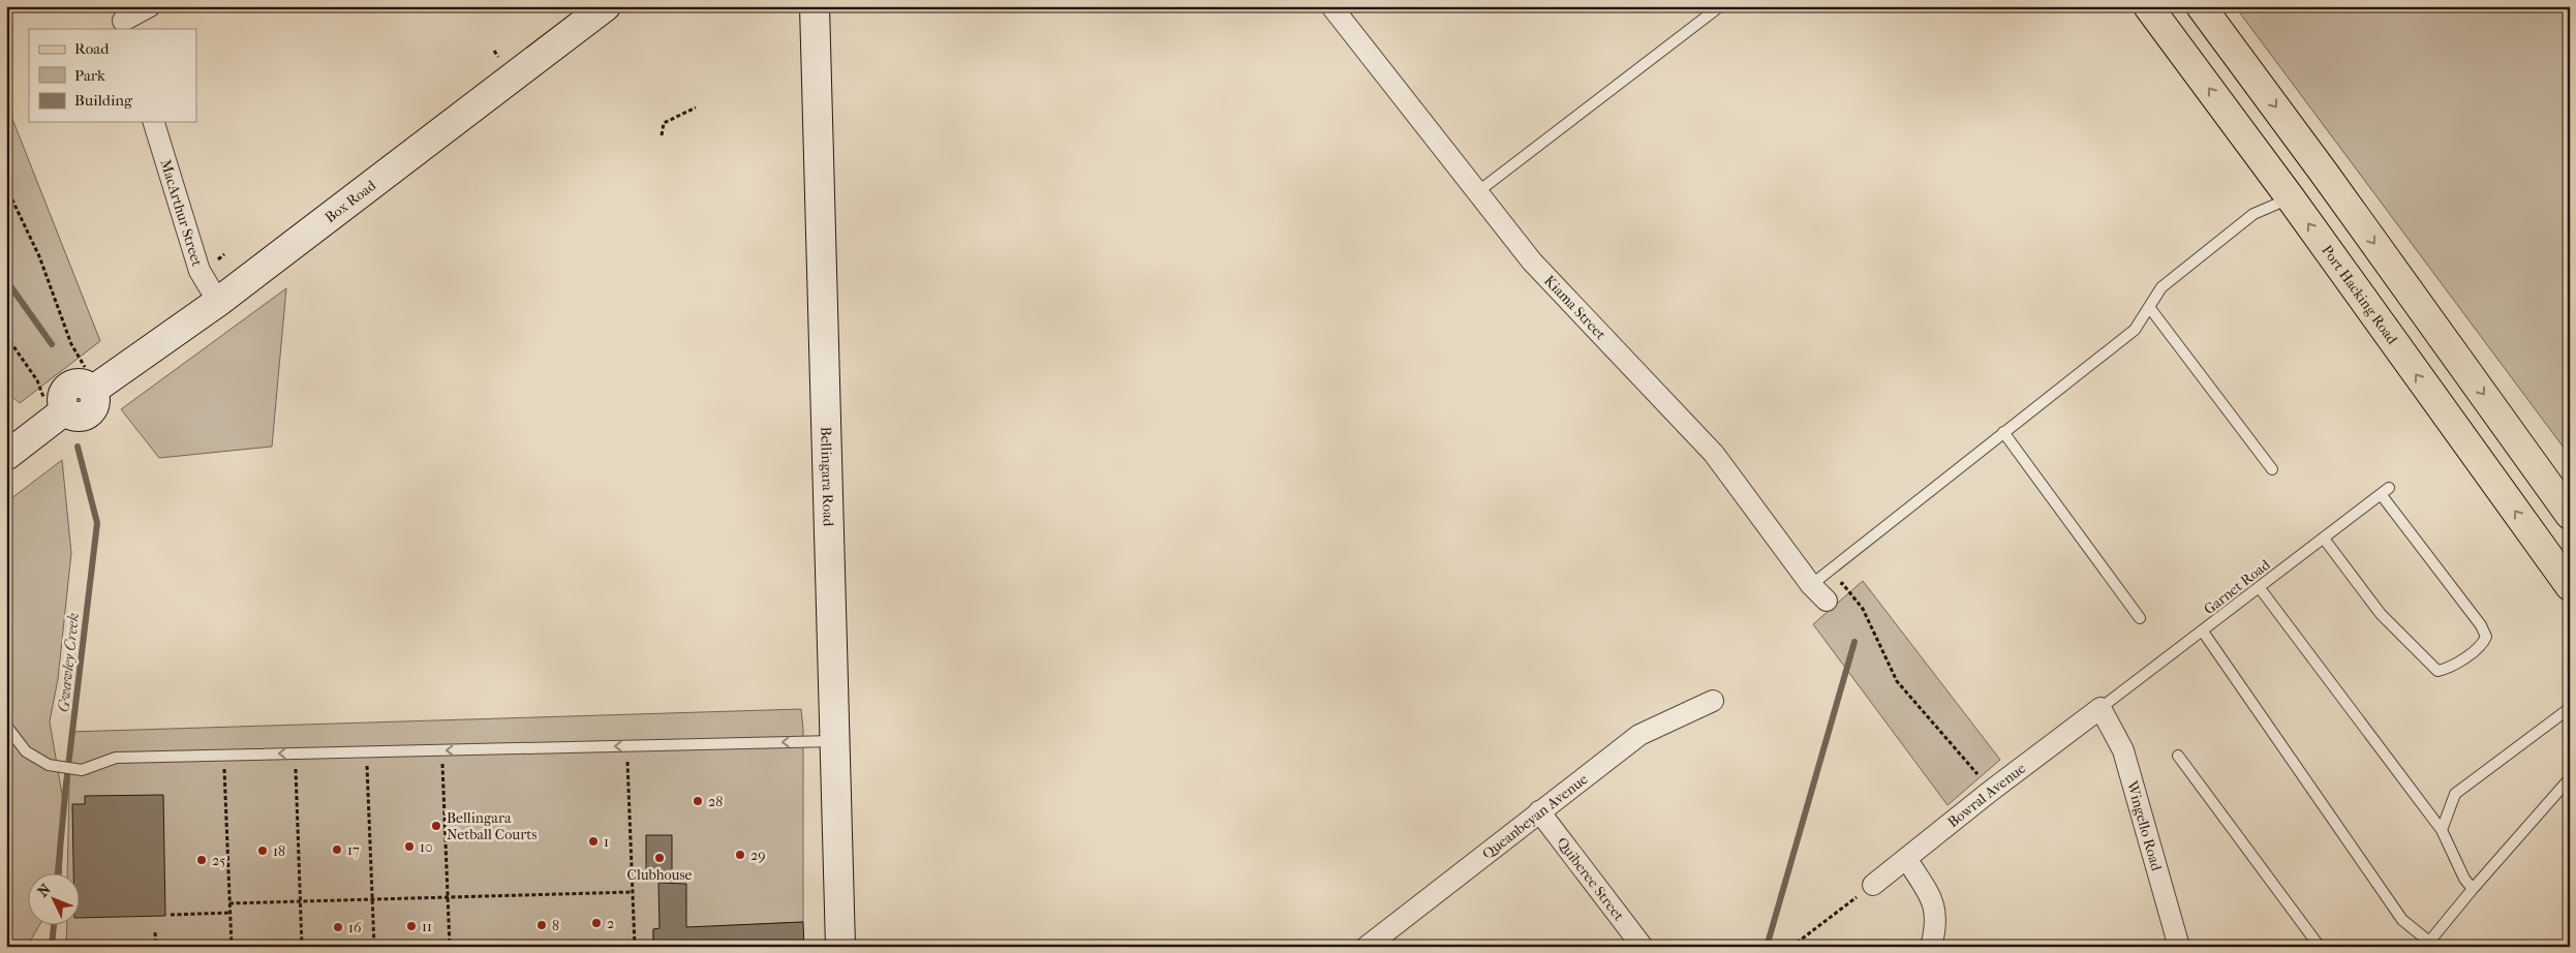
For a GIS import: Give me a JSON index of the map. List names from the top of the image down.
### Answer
{
  "streets": {
    "main road": ["Port Hacking Road"],
    "street": [
      "Box Road",
      "MacArthur Street",
      "Kiama Street",
      "Bellingara Road",
      "Bowral Avenue",
      "Queanbeyan Avenue",
      "Wingello Road",
      "Quiberee Street"
    ],
    "lane": ["Garnet Road"]
  },
  "crossings": [
    ["Box Road", "MacArthur Street"],
    ["Garnet Road", "Bowral Avenue"],
    ["Garnet Road", "Wingello Road"],
    ["Bowral Avenue", "Wingello Road"],
    ["Queanbeyan Avenue", "Quiberee Street"]
  ],
  "water": ["Gwawley Creek"],
  "places": [
    "28",
    "Bellingara Netball Courts",
    "1",
    "10",
    "17",
    "18",
    "29",
    "Clubhouse",
    "25",
    "2",
    "8",
    "11",
    "16"
  ],
  "legend": ["Road", "Park", "Building"],
  "north": "top left"
}
